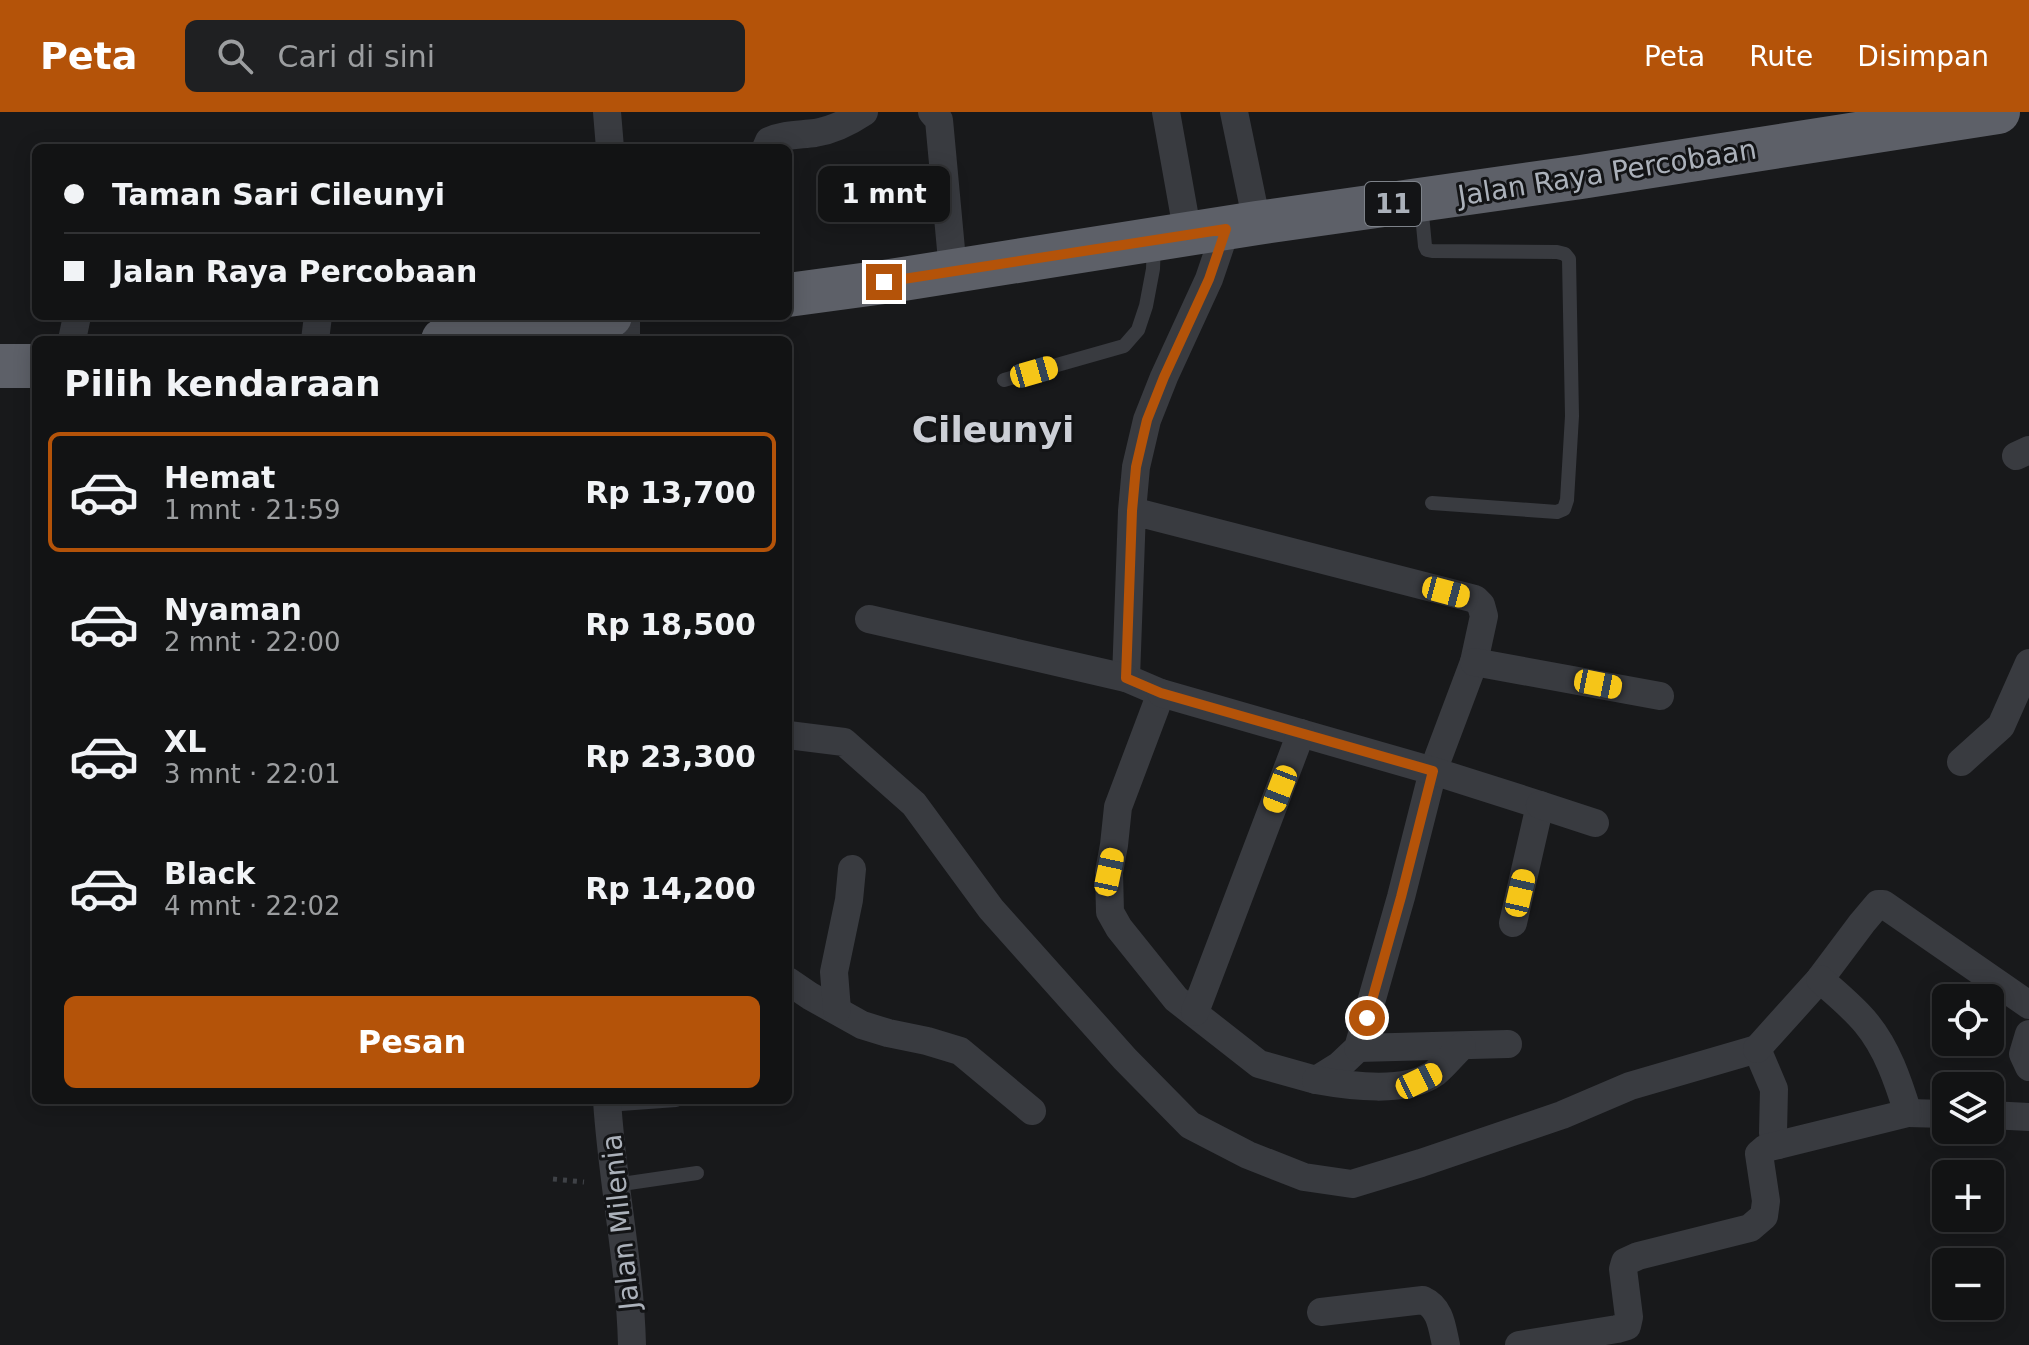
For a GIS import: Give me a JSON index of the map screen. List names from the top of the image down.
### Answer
{
  "streets": {
    "highway": ["Jalan Raya Percobaan", "11"],
    "street": ["Jalan Milenia"]
  },
  "districts": ["Cileunyi"],
  "page": {
    "header": "Peta",
    "search": "Cari di sini",
    "nav": ["Peta", "Rute", "Disimpan"],
    "banner": ["Taman Sari Cileunyi", "Jalan Raya Percobaan"],
    "bubble": "1 mnt",
    "heading": "Pilih kendaraan",
    "list": [
      {
        "name": "Hemat",
        "note": "1 mnt · 21:59",
        "value": "Rp 13,700"
      },
      {
        "name": "Nyaman",
        "note": "2 mnt · 22:00",
        "value": "Rp 18,500"
      },
      {
        "name": "XL",
        "note": "3 mnt · 22:01",
        "value": "Rp 23,300"
      },
      {
        "name": "Black",
        "note": "4 mnt · 22:02",
        "value": "Rp 14,200"
      }
    ],
    "buttons": "Pesan",
    "map_buttons": ["+", "−"]
  }
}
